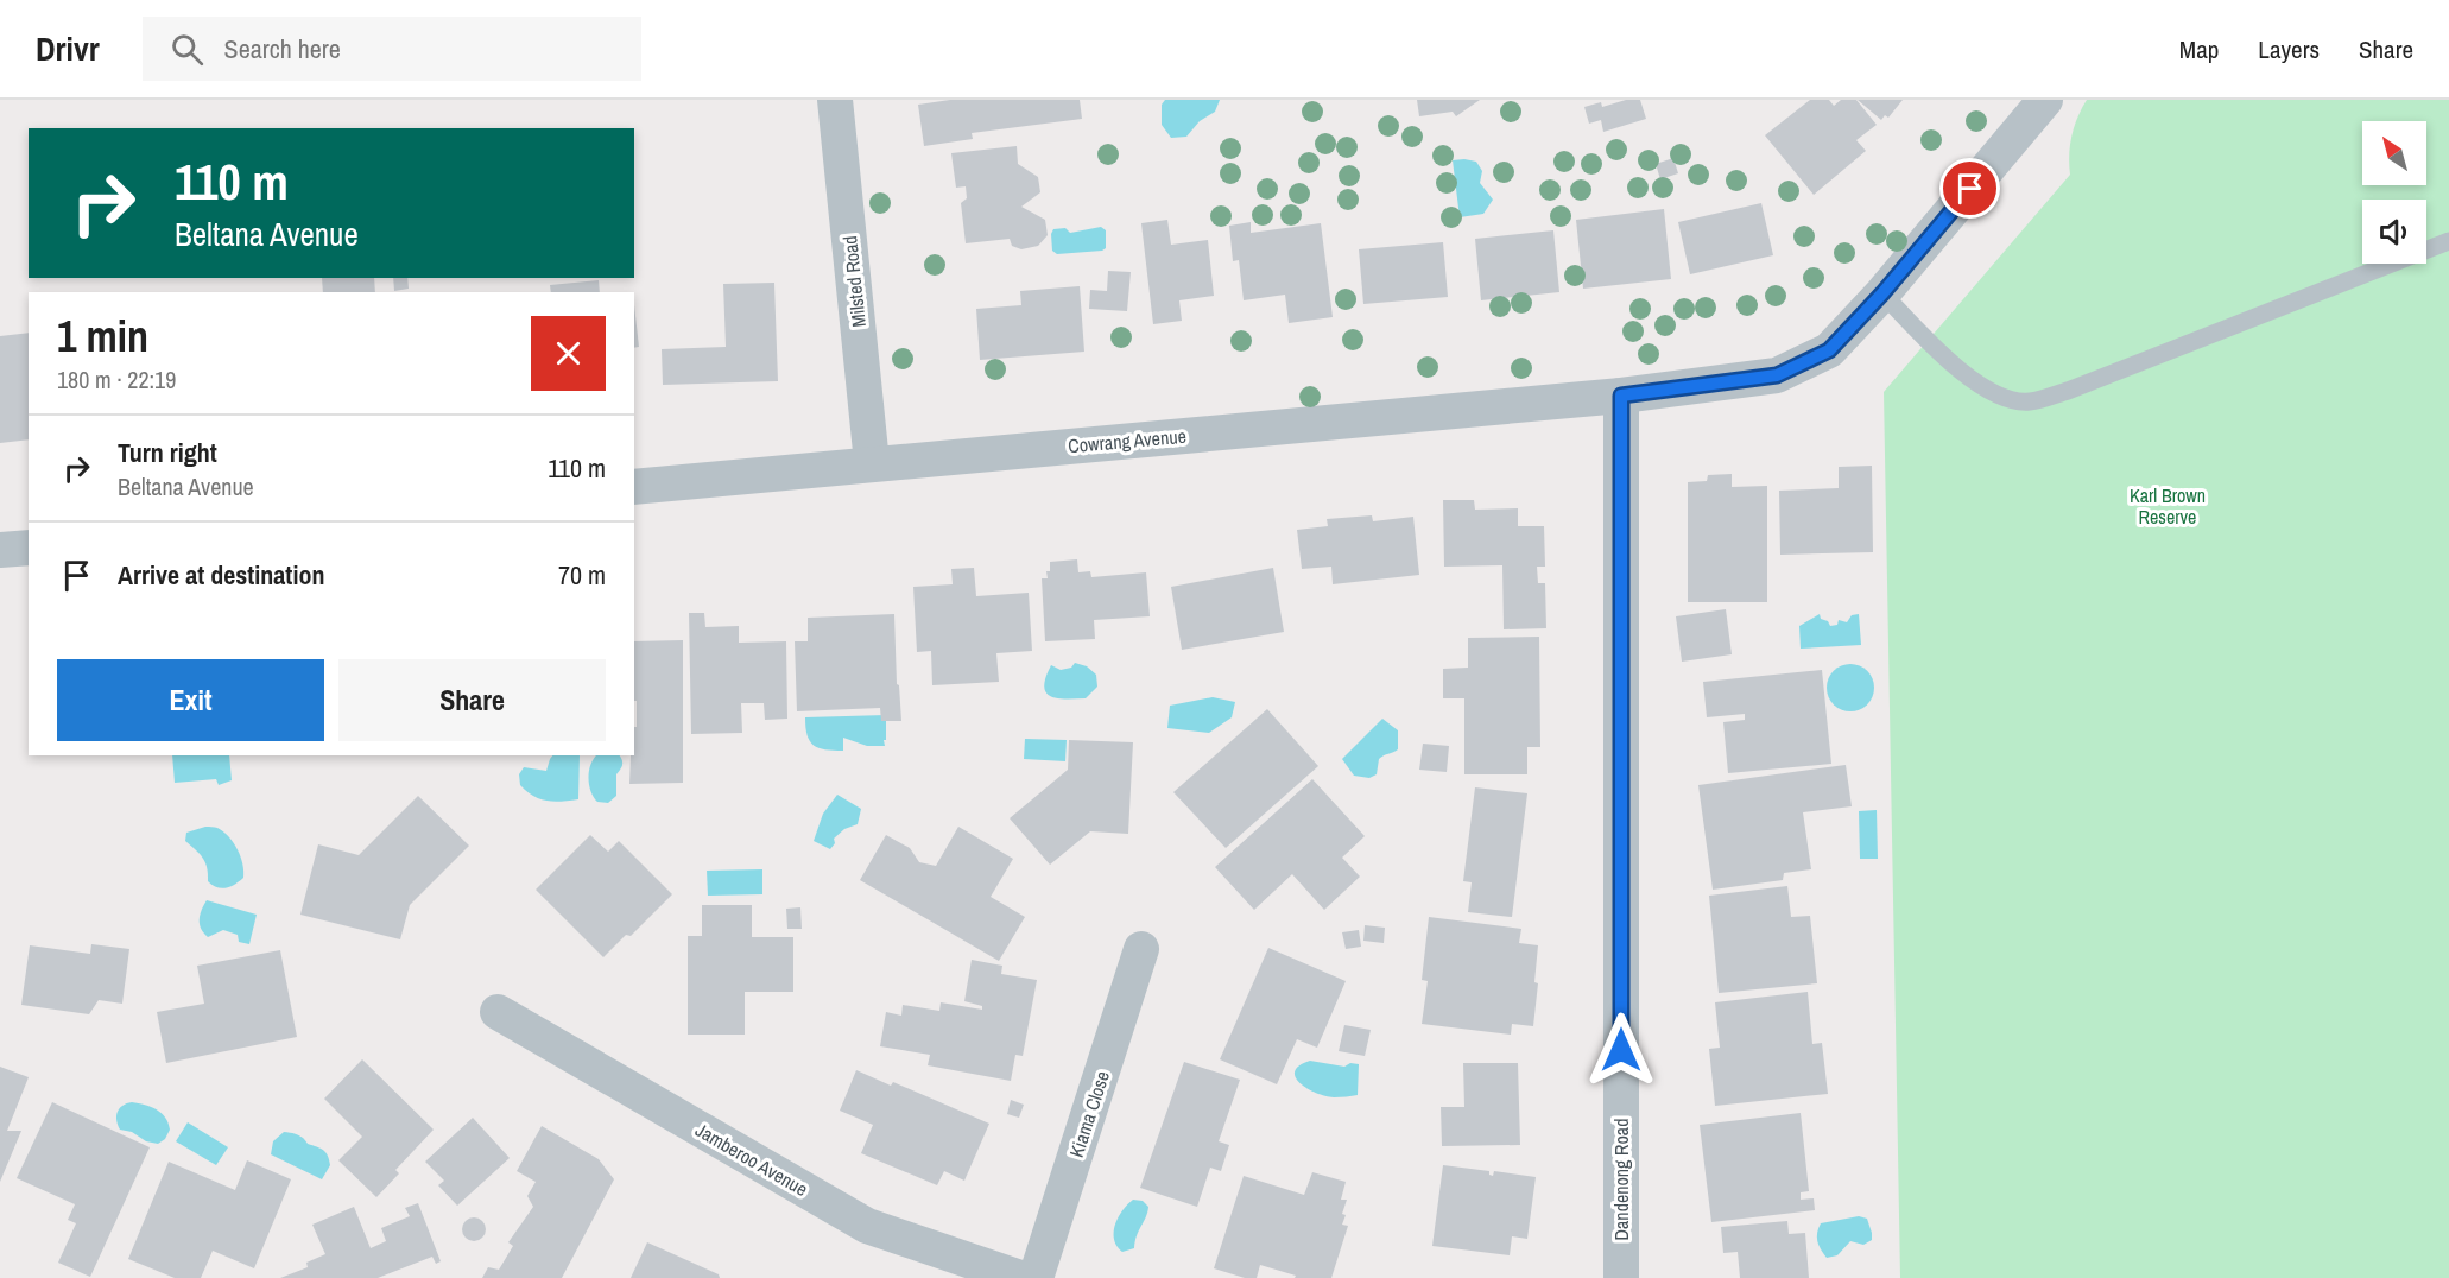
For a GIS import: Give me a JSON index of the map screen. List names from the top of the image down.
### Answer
{
  "streets": {
    "street": [
      "Milsted Road",
      "Cowrang Avenue",
      "Kiama Close",
      "Jamberoo Avenue",
      "Dandenong Road"
    ]
  },
  "crossings": [
    ["Milsted Road", "Cowrang Avenue"],
    ["Cowrang Avenue", "Dandenong Road"]
  ],
  "parks": ["Karl Brown Reserve"],
  "north": "top left",
  "page": {
    "header": "Drivr",
    "search": "Search here",
    "nav": ["Map", "Layers", "Share"],
    "turn": ["110 m", "Beltana Avenue"],
    "heading": ["1 min", "180 m · 22:19"],
    "list": [
      {
        "name": "Turn right",
        "note": "Beltana Avenue",
        "value": "110 m"
      },
      {
        "name": "Arrive at destination",
        "value": "70 m"
      }
    ],
    "buttons": ["Exit", "Share"]
  }
}
